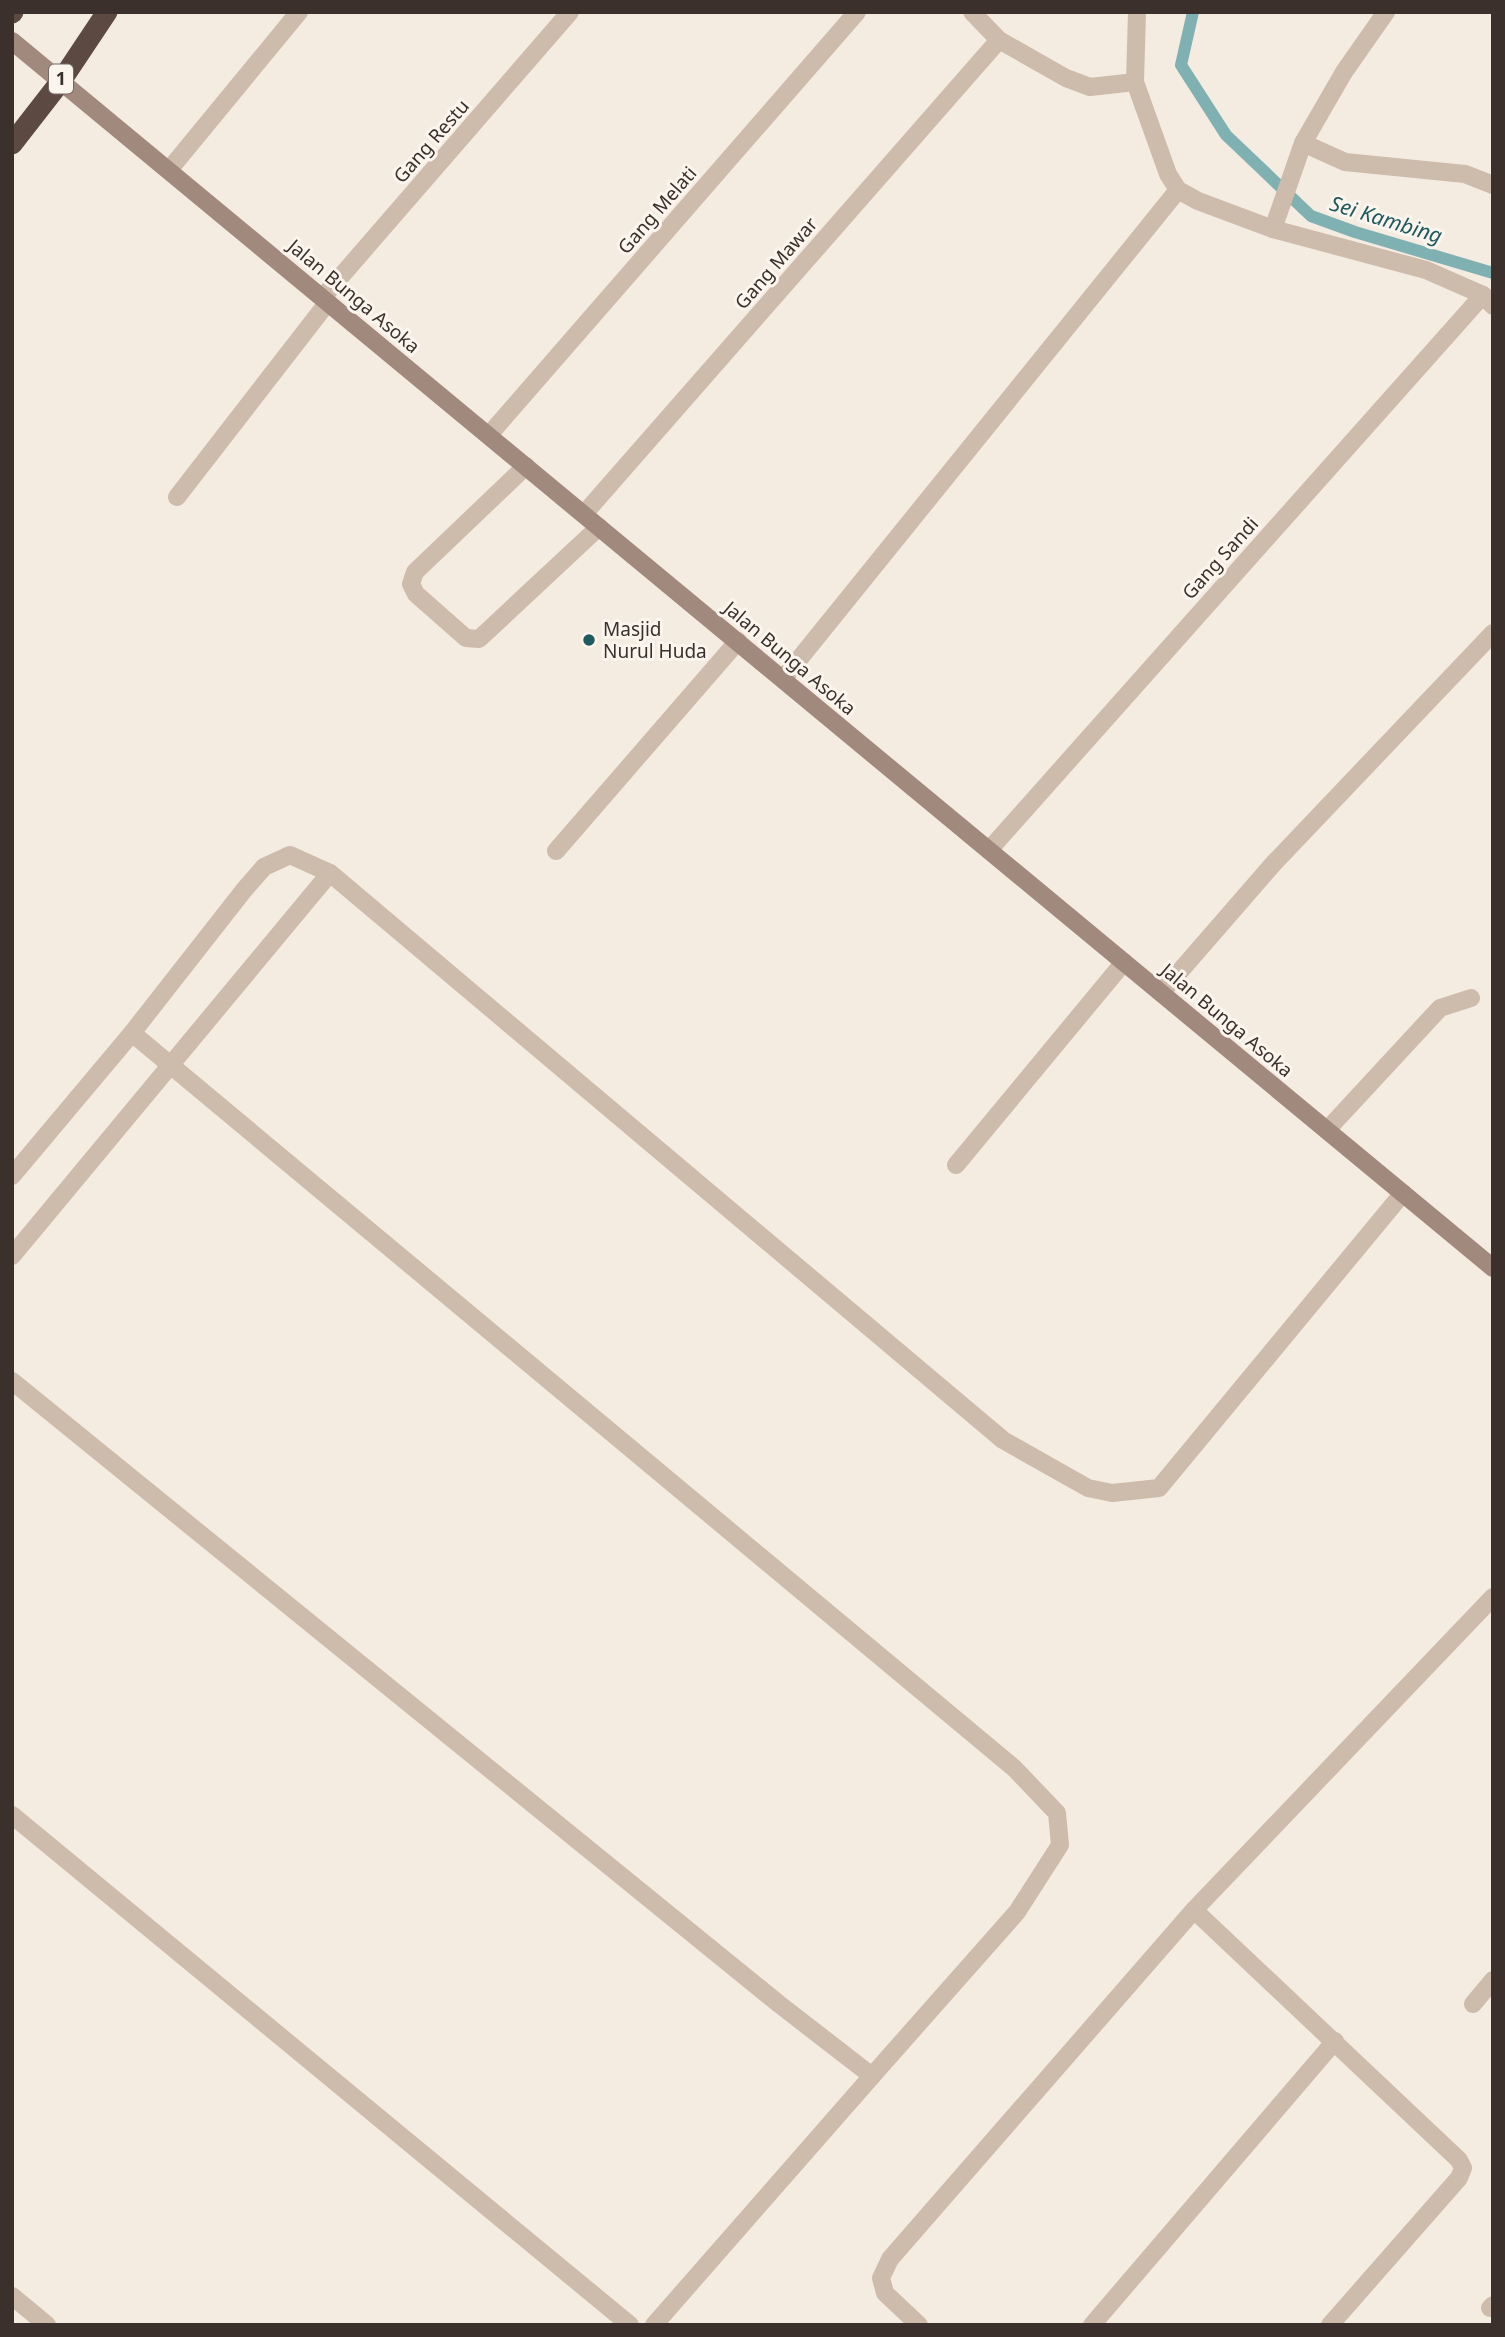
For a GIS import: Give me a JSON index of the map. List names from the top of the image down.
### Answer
{
  "streets": {
    "highway": ["1"],
    "street": [
      "Gang Restu",
      "Gang Melati",
      "Gang Mawar",
      "Jalan Bunga Asoka",
      "Gang Sandi"
    ]
  },
  "crossings": [
    ["1", "Jalan Bunga Asoka"],
    ["Gang Restu", "Jalan Bunga Asoka"],
    ["Gang Melati", "Jalan Bunga Asoka"],
    ["Gang Mawar", "Jalan Bunga Asoka"],
    ["Jalan Bunga Asoka", "Gang Sandi"]
  ],
  "water": ["Sei Kambing"],
  "places": ["Masjid Nurul Huda"]
}
